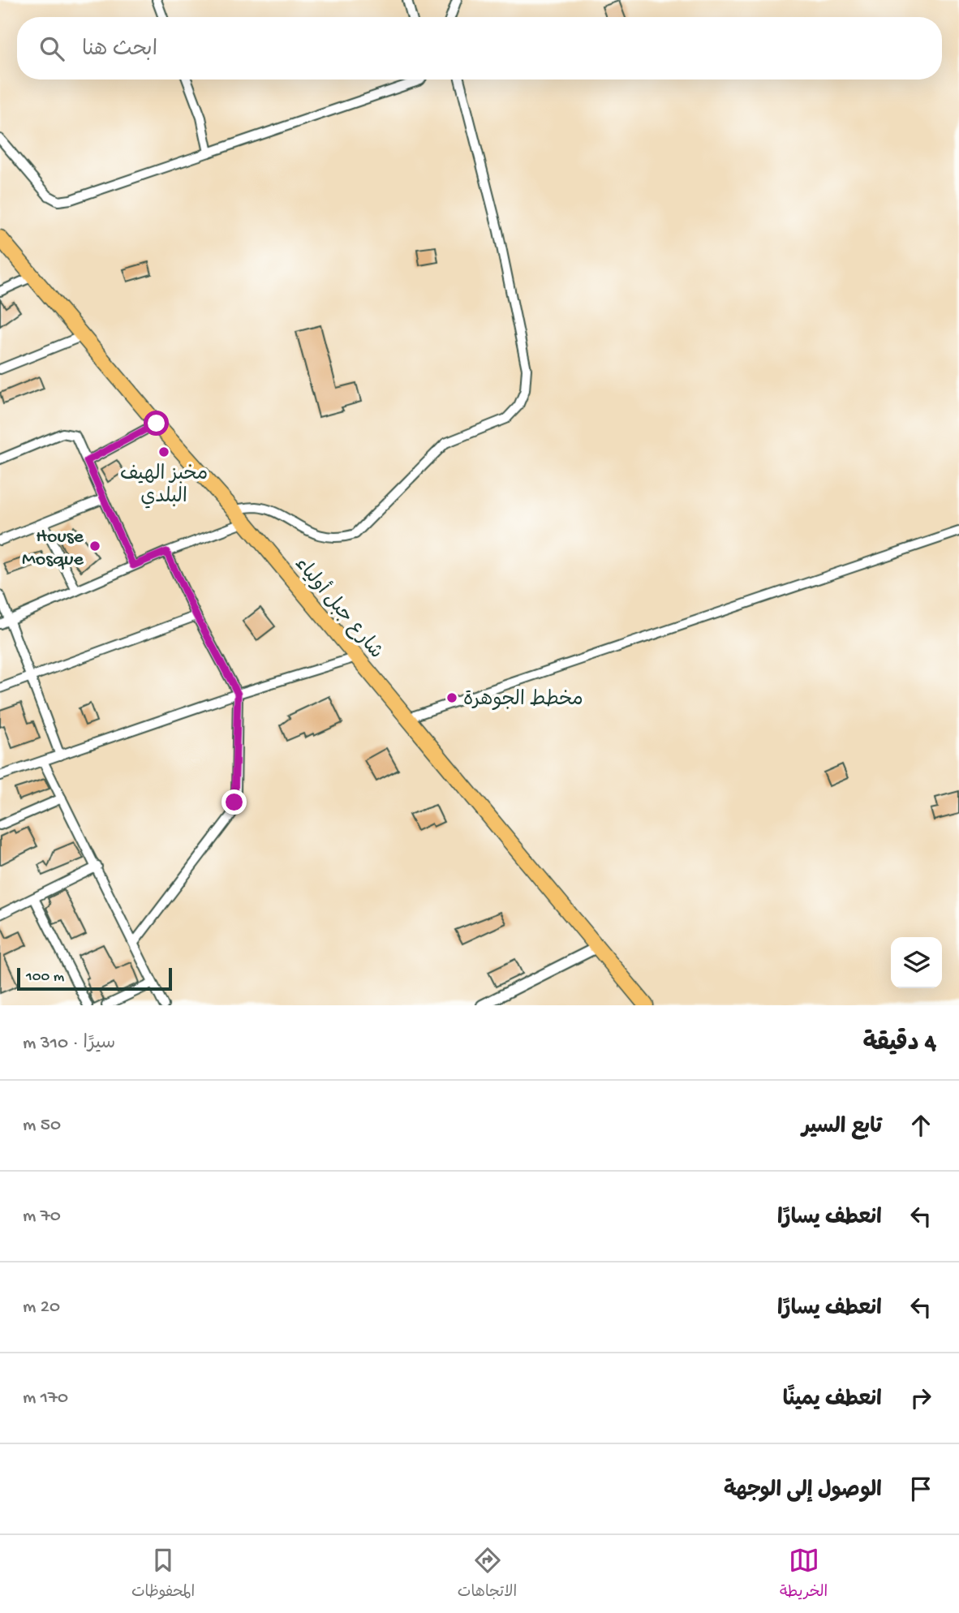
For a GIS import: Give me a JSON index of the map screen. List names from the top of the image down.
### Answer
{
  "streets": {
    "highway": ["شارع جبل أولياء"]
  },
  "places": ["مخبز الهيف البلدي", "House Mosque", "مخطط الجوهرة"],
  "scale_bar": "100 m",
  "page": {
    "search": "ابحث هنا",
    "scale": "100 m",
    "heading": ["4 دقيقة", "سيرًا · 310 m"],
    "list": [
      ["تابع السير", "50 m"],
      ["انعطف يسارًا", "70 m"],
      ["انعطف يسارًا", "20 m"],
      ["انعطف يمينًا", "170 m"],
      "الوصول إلى الوجهة"
    ],
    "nav": ["الخريطة", "الاتجاهات", "المحفوظات"]
  }
}
